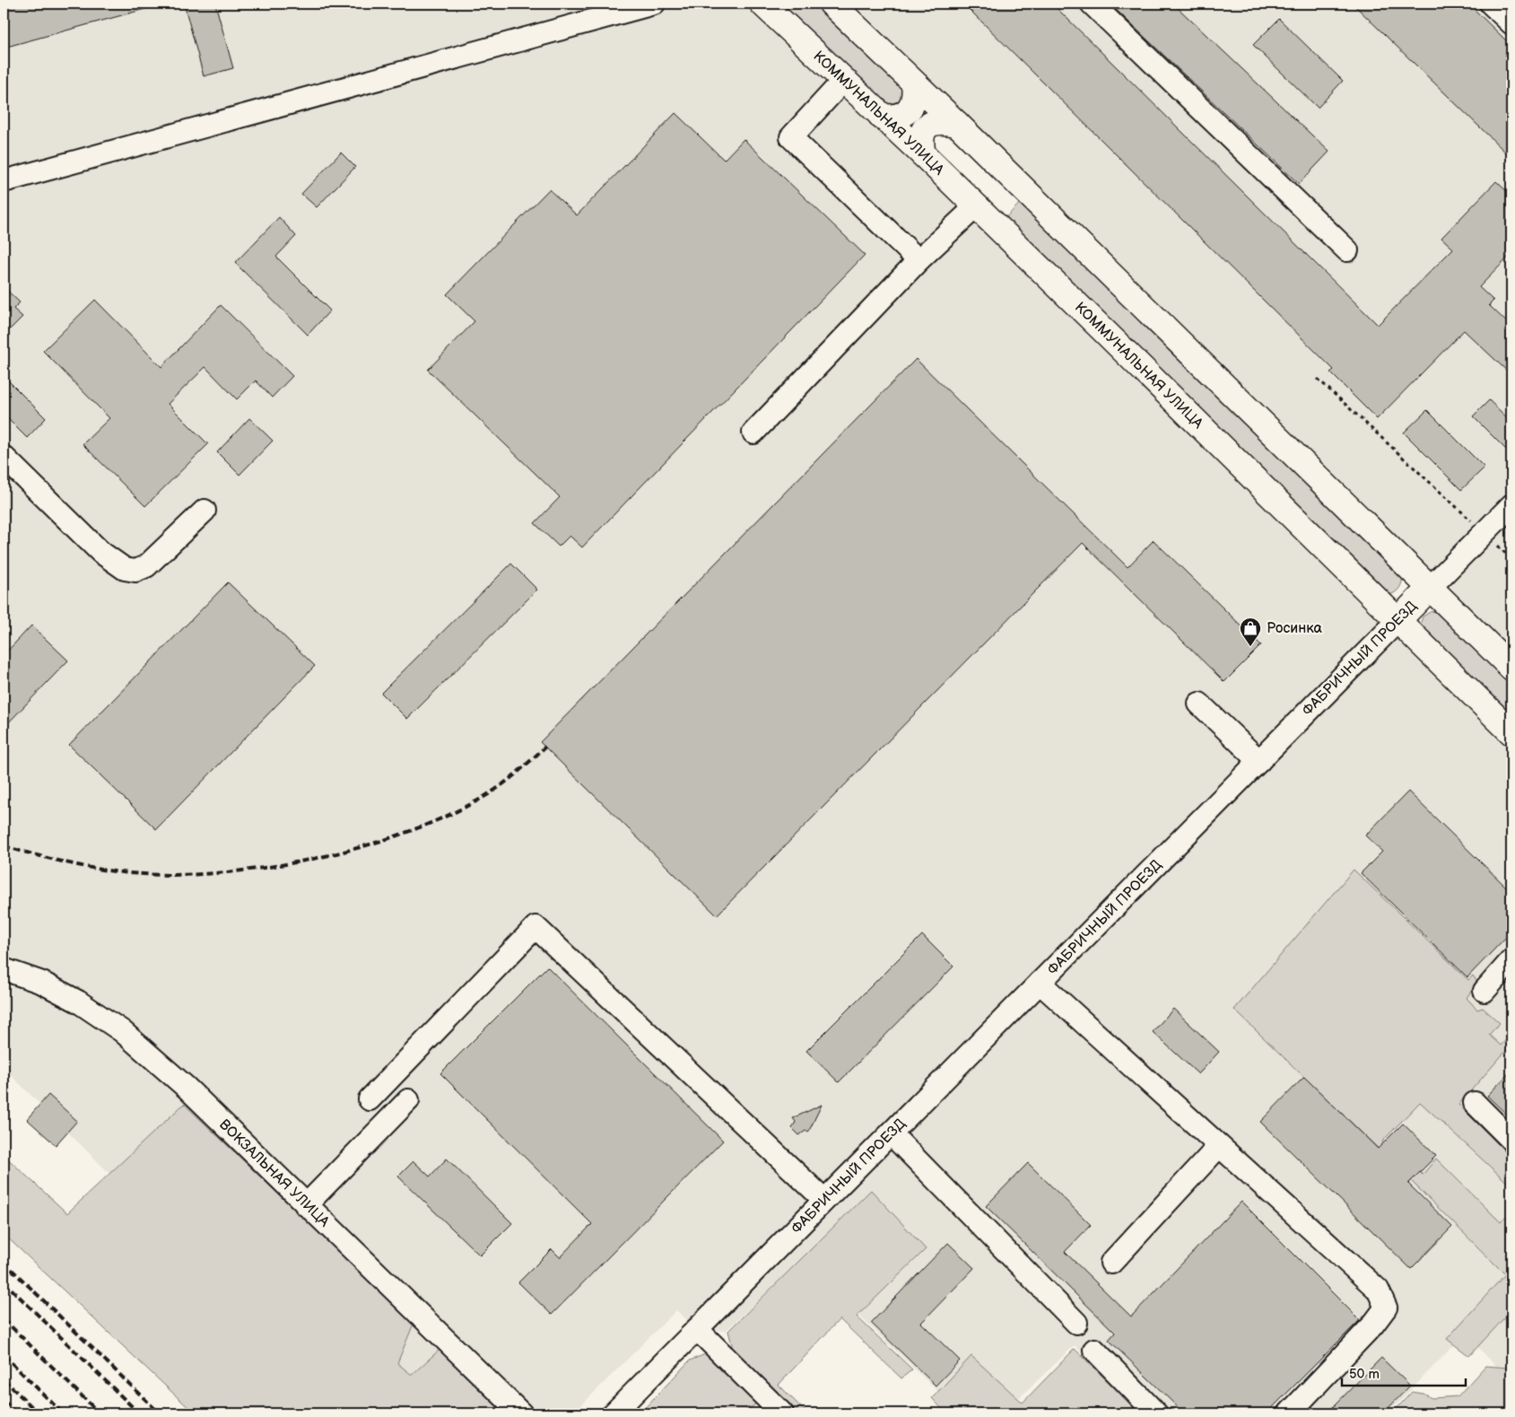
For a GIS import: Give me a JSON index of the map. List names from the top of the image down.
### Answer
{
  "streets": {
    "main road": ["КОММУНАЛЬНАЯ УЛИЦА", "ФАБРИЧНЫЙ ПРОЕЗД"],
    "street": ["ВОКЗАЛЬНАЯ УЛИЦА"]
  },
  "crossings": [
    ["КОММУНАЛЬНАЯ УЛИЦА", "ФАБРИЧНЫЙ ПРОЕЗД"]
  ],
  "places": {
    "shop": ["Росинка"]
  },
  "scale_bar": "50 m"
}
